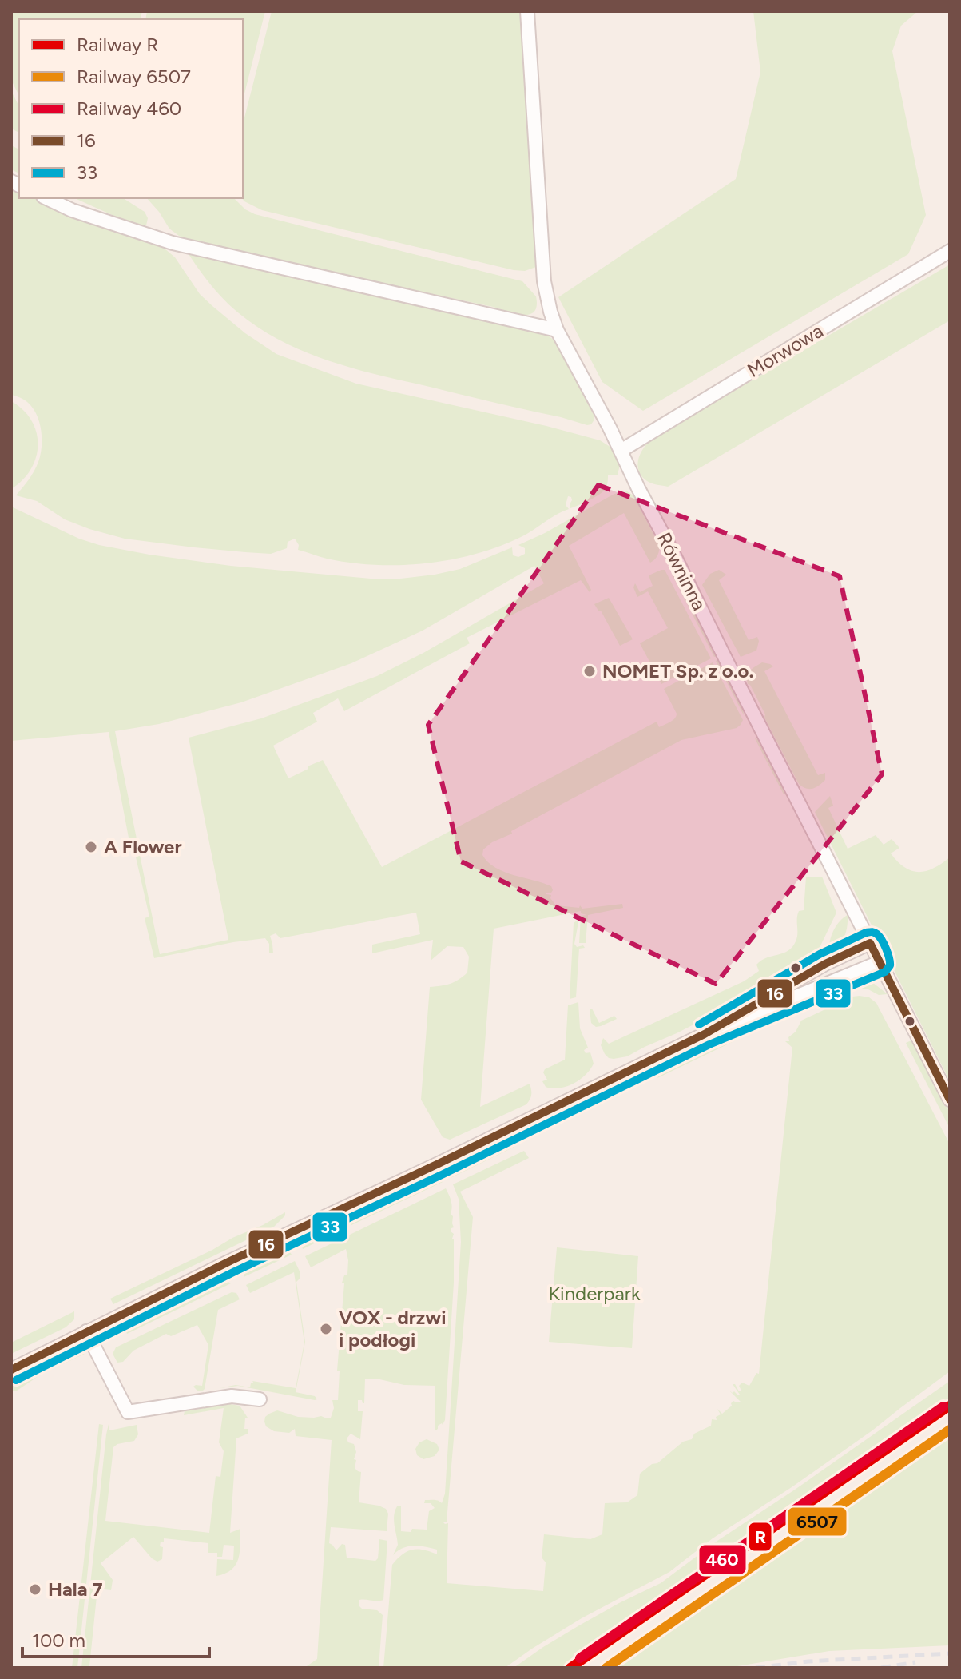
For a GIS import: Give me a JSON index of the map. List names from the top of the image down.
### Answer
{
  "streets": {
    "street": ["Morwowa", "Równinna"]
  },
  "crossings": [
    ["Morwowa", "Równinna"]
  ],
  "parks": ["Kinderpark"],
  "places": [
    "NOMET Sp. z o.o.",
    "A Flower",
    "VOX - drzwi i podłogi",
    "Hala 7"
  ],
  "lines": [
    "transit line 33",
    "transit line 16",
    "rail line R",
    "rail line 460",
    "rail line 6507"
  ],
  "legend": [
    "Railway R",
    "Railway 6507",
    "Railway 460",
    "16",
    "33"
  ],
  "scale_bar": "100 m"
}
